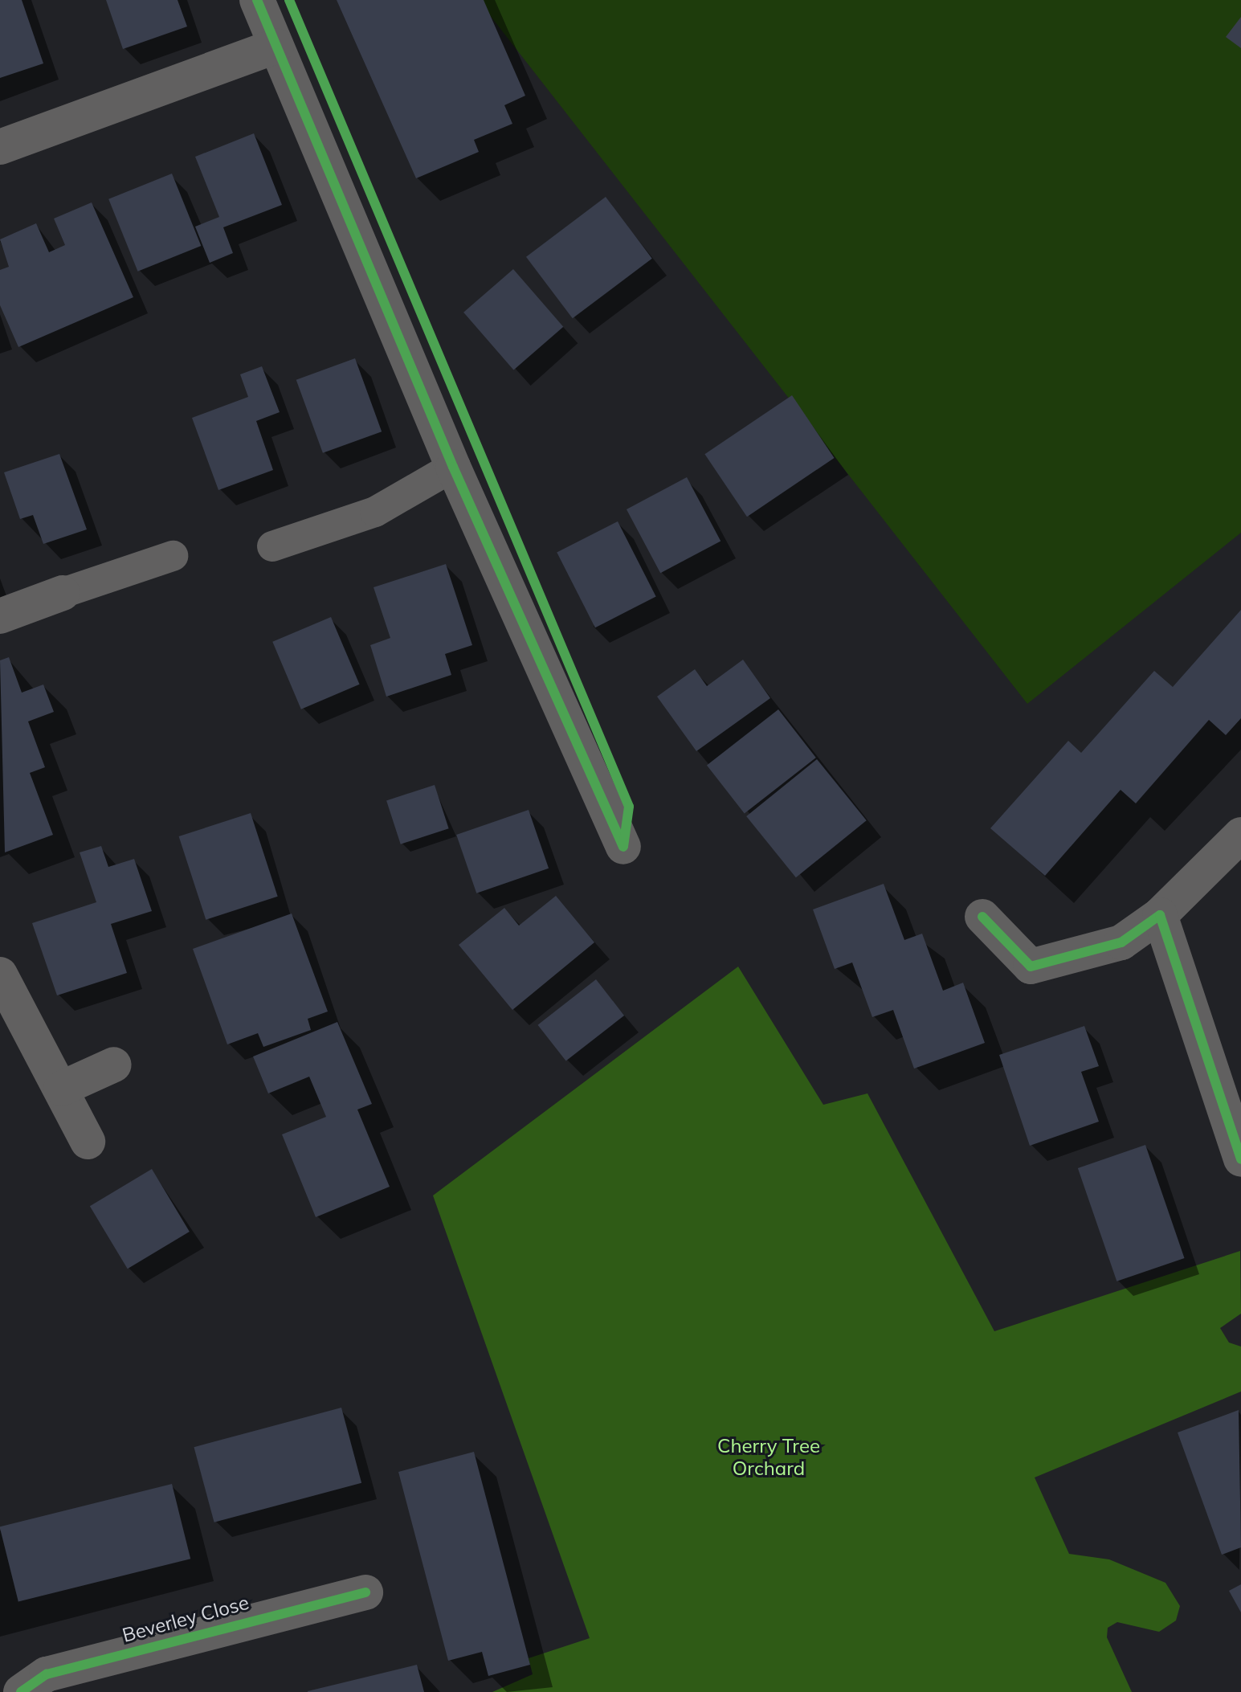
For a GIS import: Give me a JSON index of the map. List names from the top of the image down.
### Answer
{
  "streets": {
    "street": ["Beverley Close"]
  },
  "parks": ["Cherry Tree Orchard"]
}
